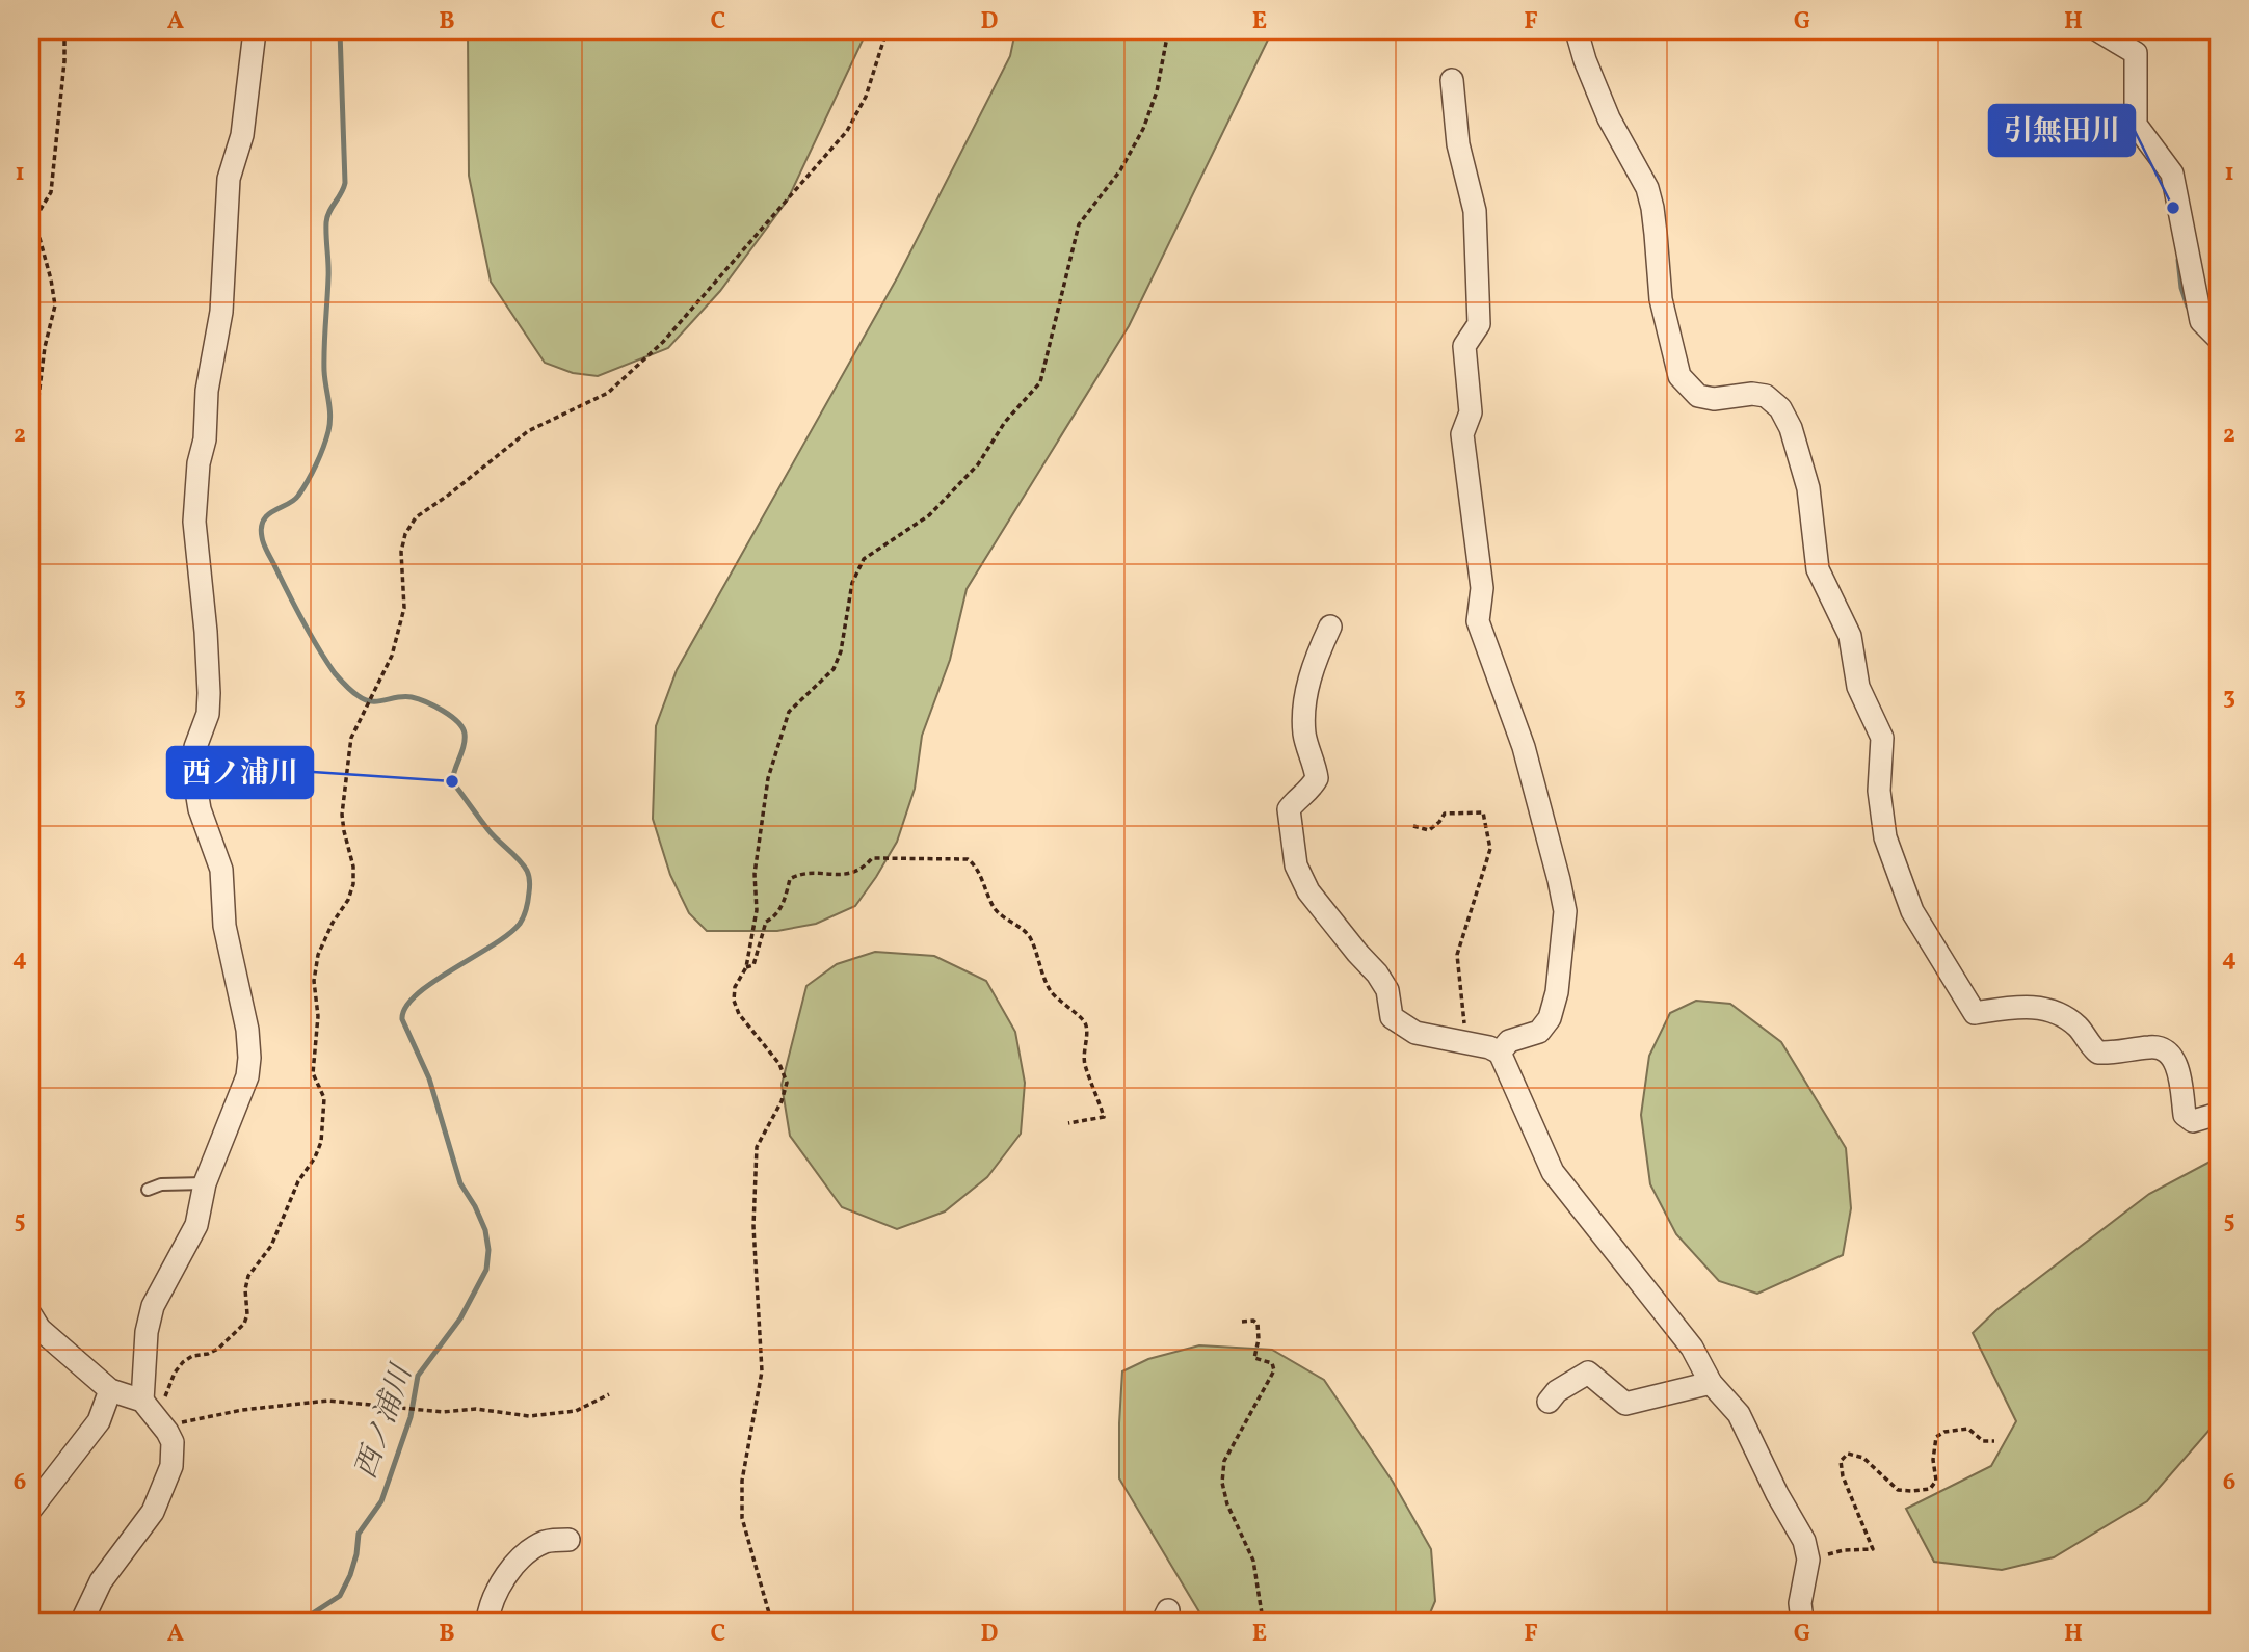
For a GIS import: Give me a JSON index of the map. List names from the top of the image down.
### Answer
{
  "water": ["西ノ浦川"],
  "places": ["引無田川", "西ノ浦川"],
  "grid": {
    "columns": [
      "A",
      "B",
      "C",
      "D",
      "E",
      "F",
      "G",
      "H"
    ],
    "rows": [
      "1",
      "2",
      "3",
      "4",
      "5",
      "6"
    ]
  }
}
